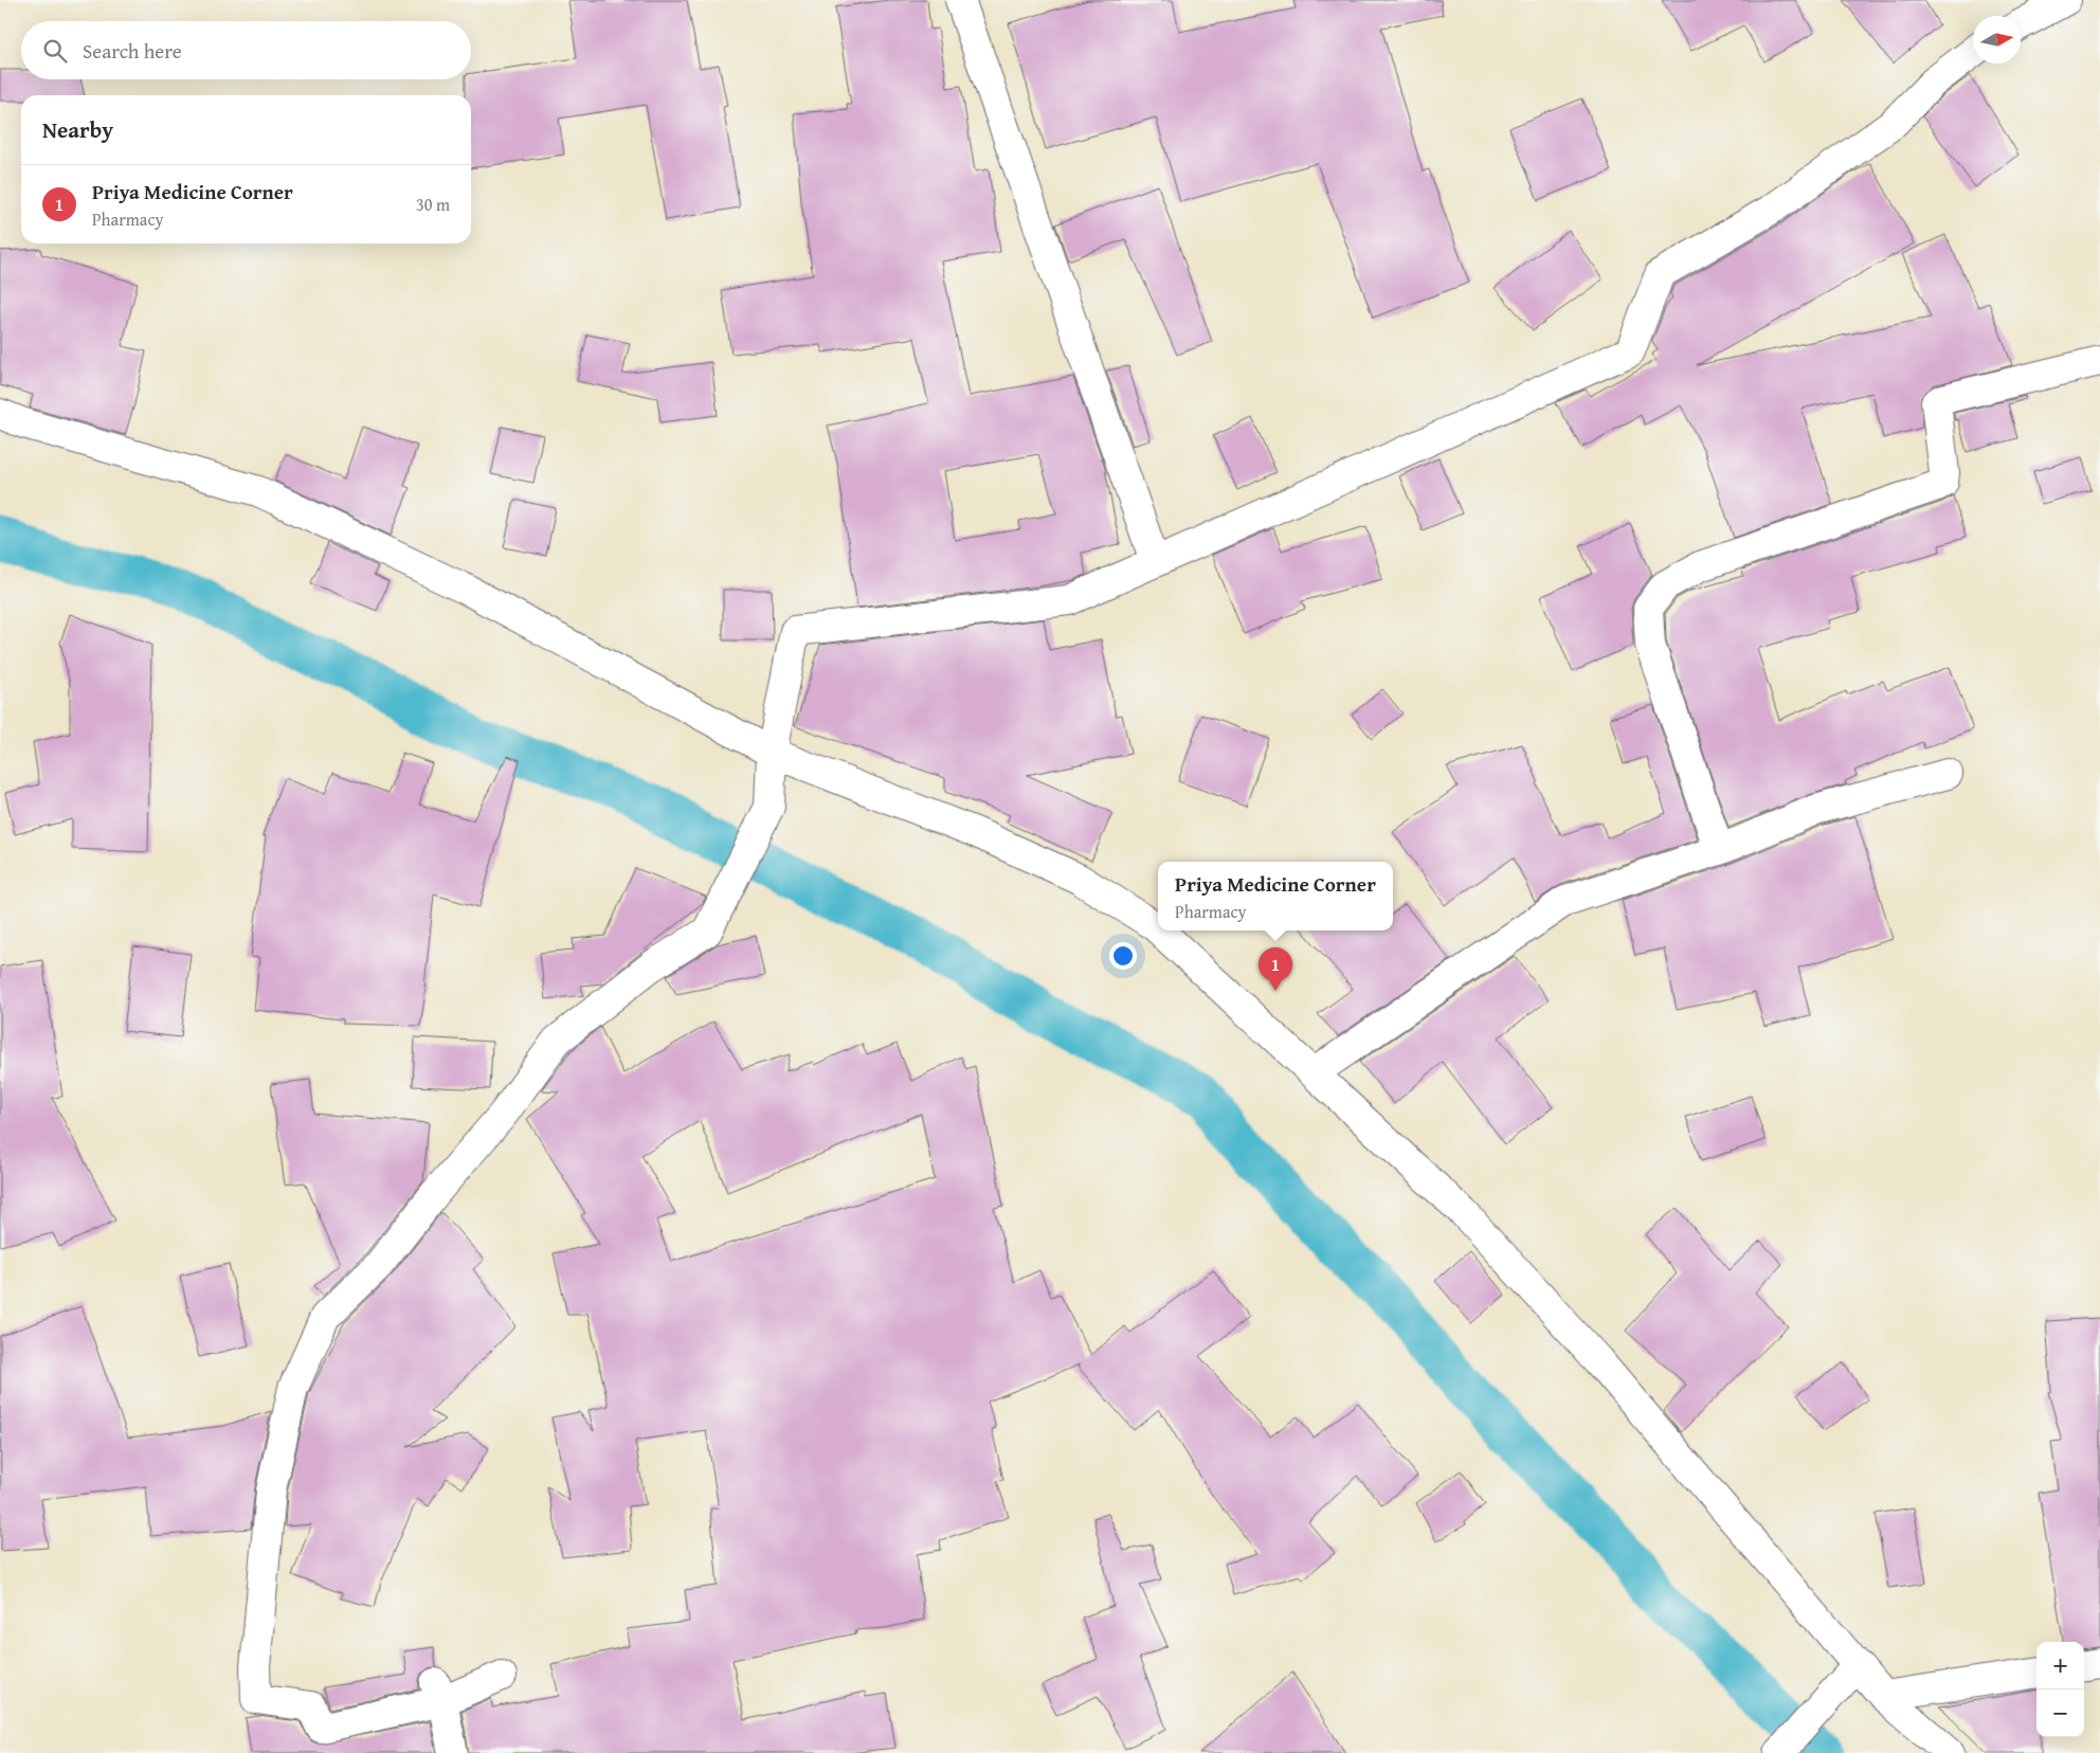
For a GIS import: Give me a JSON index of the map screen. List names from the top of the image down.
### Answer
{
  "north": "right",
  "page": {
    "search": "Search here",
    "heading": "Nearby",
    "list": [
      {
        "mark": "1",
        "name": "Priya Medicine Corner",
        "note": "Pharmacy",
        "value": "30 m"
      }
    ],
    "popup": ["Priya Medicine Corner", "Pharmacy"],
    "pins": "1",
    "map_buttons": ["+", "−"]
  }
}
